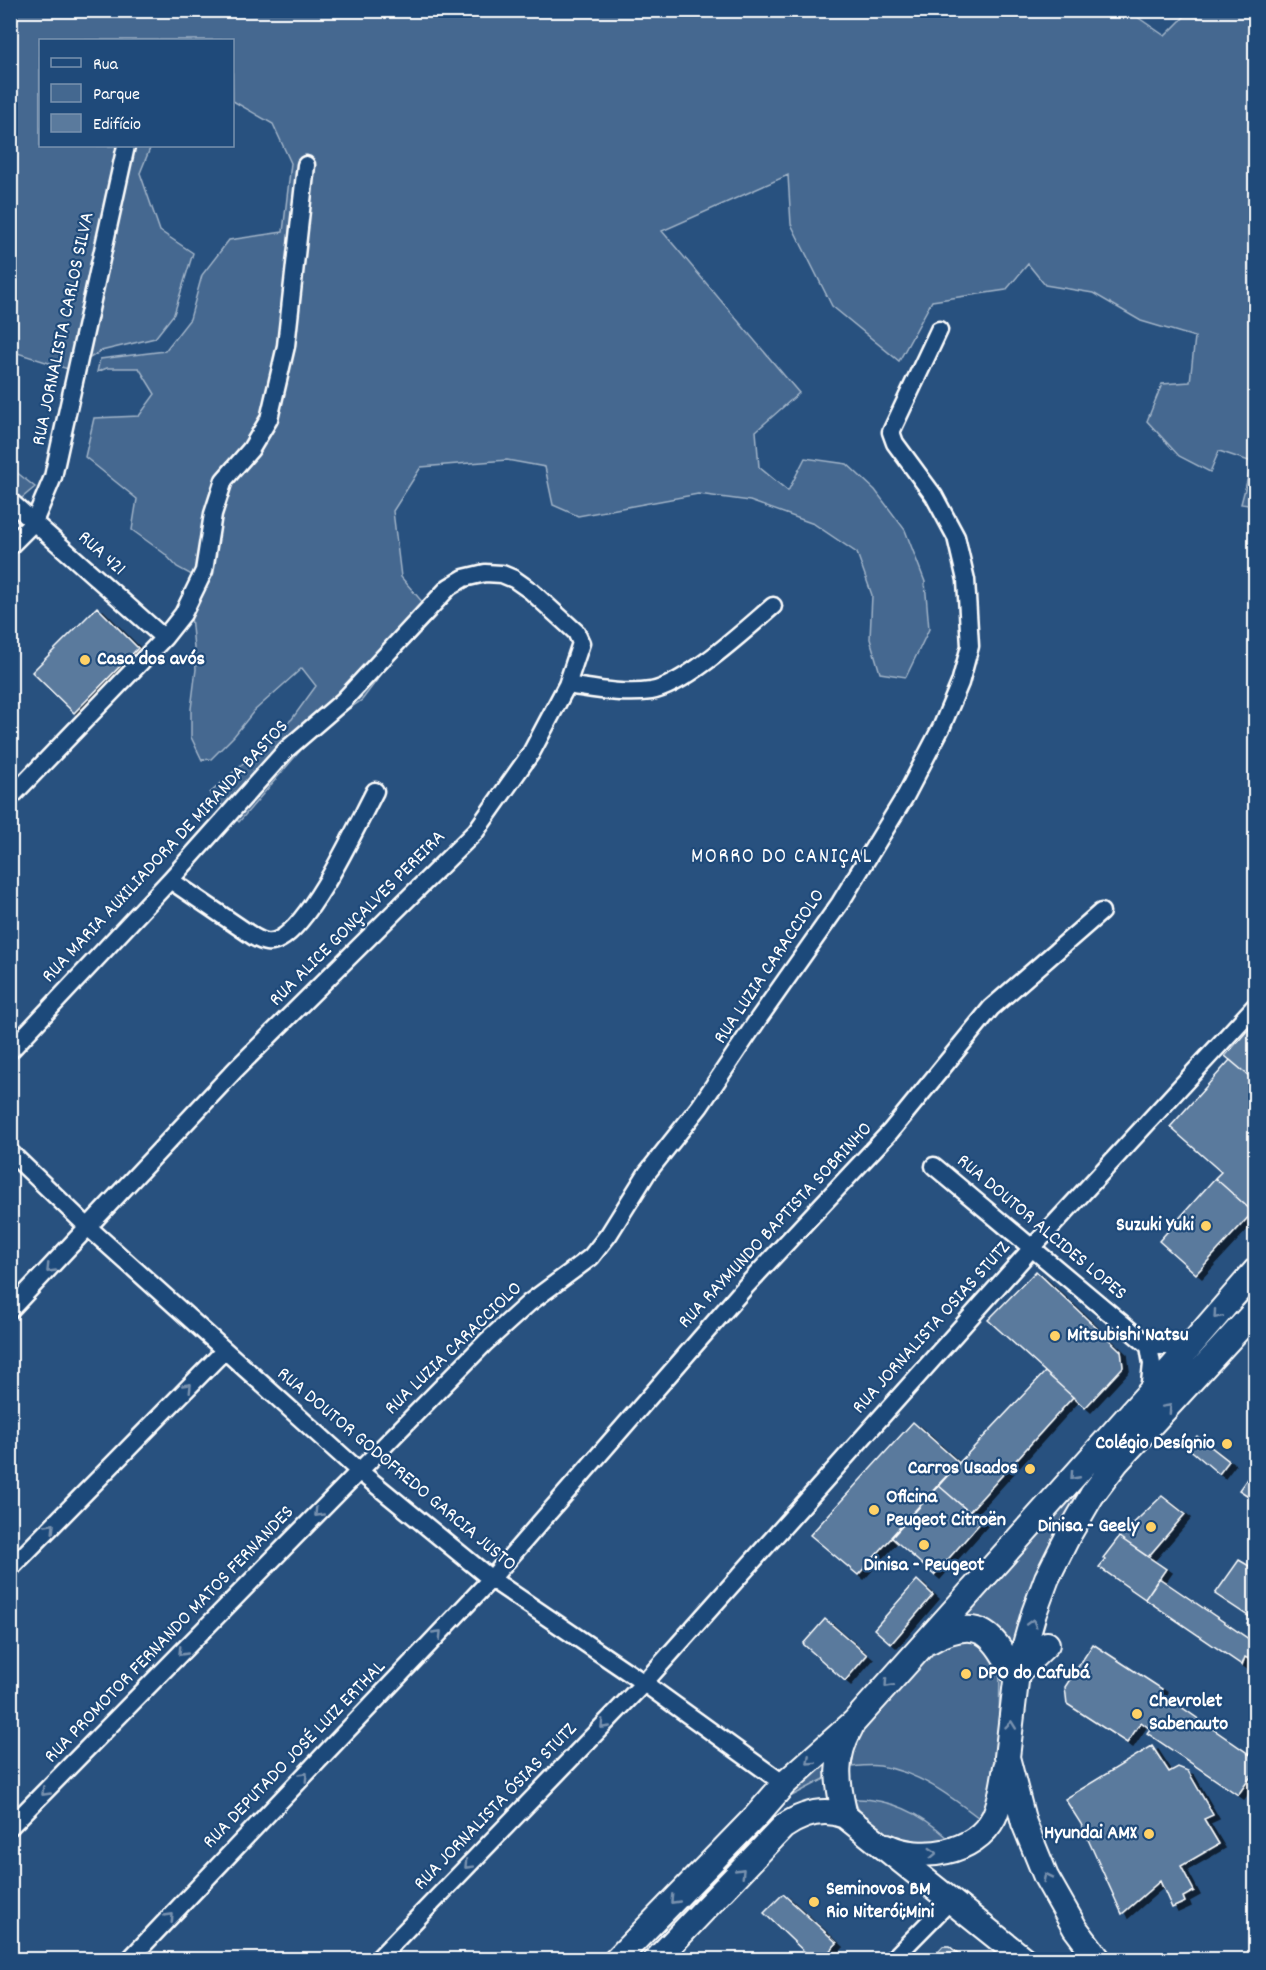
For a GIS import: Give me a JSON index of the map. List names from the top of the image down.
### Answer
{
  "streets": {
    "street": [
      "RUA JORNALISTA CARLOS SILVA",
      "RUA 421",
      "RUA MARIA AUXILIADORA DE MIRANDA BASTOS",
      "RUA ALICE GONÇALVES PEREIRA",
      "RUA LUZIA CARACCIOLO",
      "RUA RAYMUNDO BAPTISTA SOBRINHO",
      "RUA DOUTOR ALCIDES LOPES",
      "RUA JORNALISTA OSIAS STUTZ",
      "RUA DOUTOR GODOFREDO GARCIA JUSTO",
      "RUA PROMOTOR FERNANDO MATOS FERNANDES",
      "RUA DEPUTADO JOSÉ LUIZ ERTHAL",
      "RUA JORNALISTA ÓSIAS STUTZ"
    ]
  },
  "crossings": [
    ["RUA JORNALISTA CARLOS SILVA", "RUA 421"],
    ["RUA MARIA AUXILIADORA DE MIRANDA BASTOS", "RUA ALICE GONÇALVES PEREIRA"],
    ["RUA ALICE GONÇALVES PEREIRA", "RUA DOUTOR GODOFREDO GARCIA JUSTO"],
    ["RUA LUZIA CARACCIOLO", "RUA DOUTOR GODOFREDO GARCIA JUSTO"],
    ["RUA LUZIA CARACCIOLO", "RUA PROMOTOR FERNANDO MATOS FERNANDES"],
    ["RUA RAYMUNDO BAPTISTA SOBRINHO", "RUA DOUTOR GODOFREDO GARCIA JUSTO"],
    ["RUA RAYMUNDO BAPTISTA SOBRINHO", "RUA DEPUTADO JOSÉ LUIZ ERTHAL"],
    ["RUA DOUTOR ALCIDES LOPES", "RUA JORNALISTA OSIAS STUTZ"],
    ["RUA JORNALISTA OSIAS STUTZ", "RUA DOUTOR GODOFREDO GARCIA JUSTO"],
    ["RUA JORNALISTA OSIAS STUTZ", "RUA JORNALISTA ÓSIAS STUTZ"],
    ["RUA DOUTOR GODOFREDO GARCIA JUSTO", "RUA PROMOTOR FERNANDO MATOS FERNANDES"],
    ["RUA DOUTOR GODOFREDO GARCIA JUSTO", "RUA DEPUTADO JOSÉ LUIZ ERTHAL"],
    ["RUA DOUTOR GODOFREDO GARCIA JUSTO", "RUA JORNALISTA ÓSIAS STUTZ"]
  ],
  "one_way": ["RUA PROMOTOR FERNANDO MATOS FERNANDES", "RUA DEPUTADO JOSÉ LUIZ ERTHAL", "RUA JORNALISTA ÓSIAS STUTZ"],
  "districts": ["MORRO DO CANIÇAL"],
  "places": [
    "Casa dos avós",
    "Suzuki Yuki",
    "Mitsubishi Natsu",
    "Colégio Desígnio",
    "Carros Usados",
    "Oficina Peugeot Citroën",
    "Dinisa - Geely",
    "Dinisa - Peugeot",
    "DPO do Cafubá",
    "Chevrolet Sabenauto",
    "Hyundai AMX",
    "Seminovos BM Rio Niterói;Mini"
  ],
  "legend": ["Rua", "Parque", "Edifício"]
}
